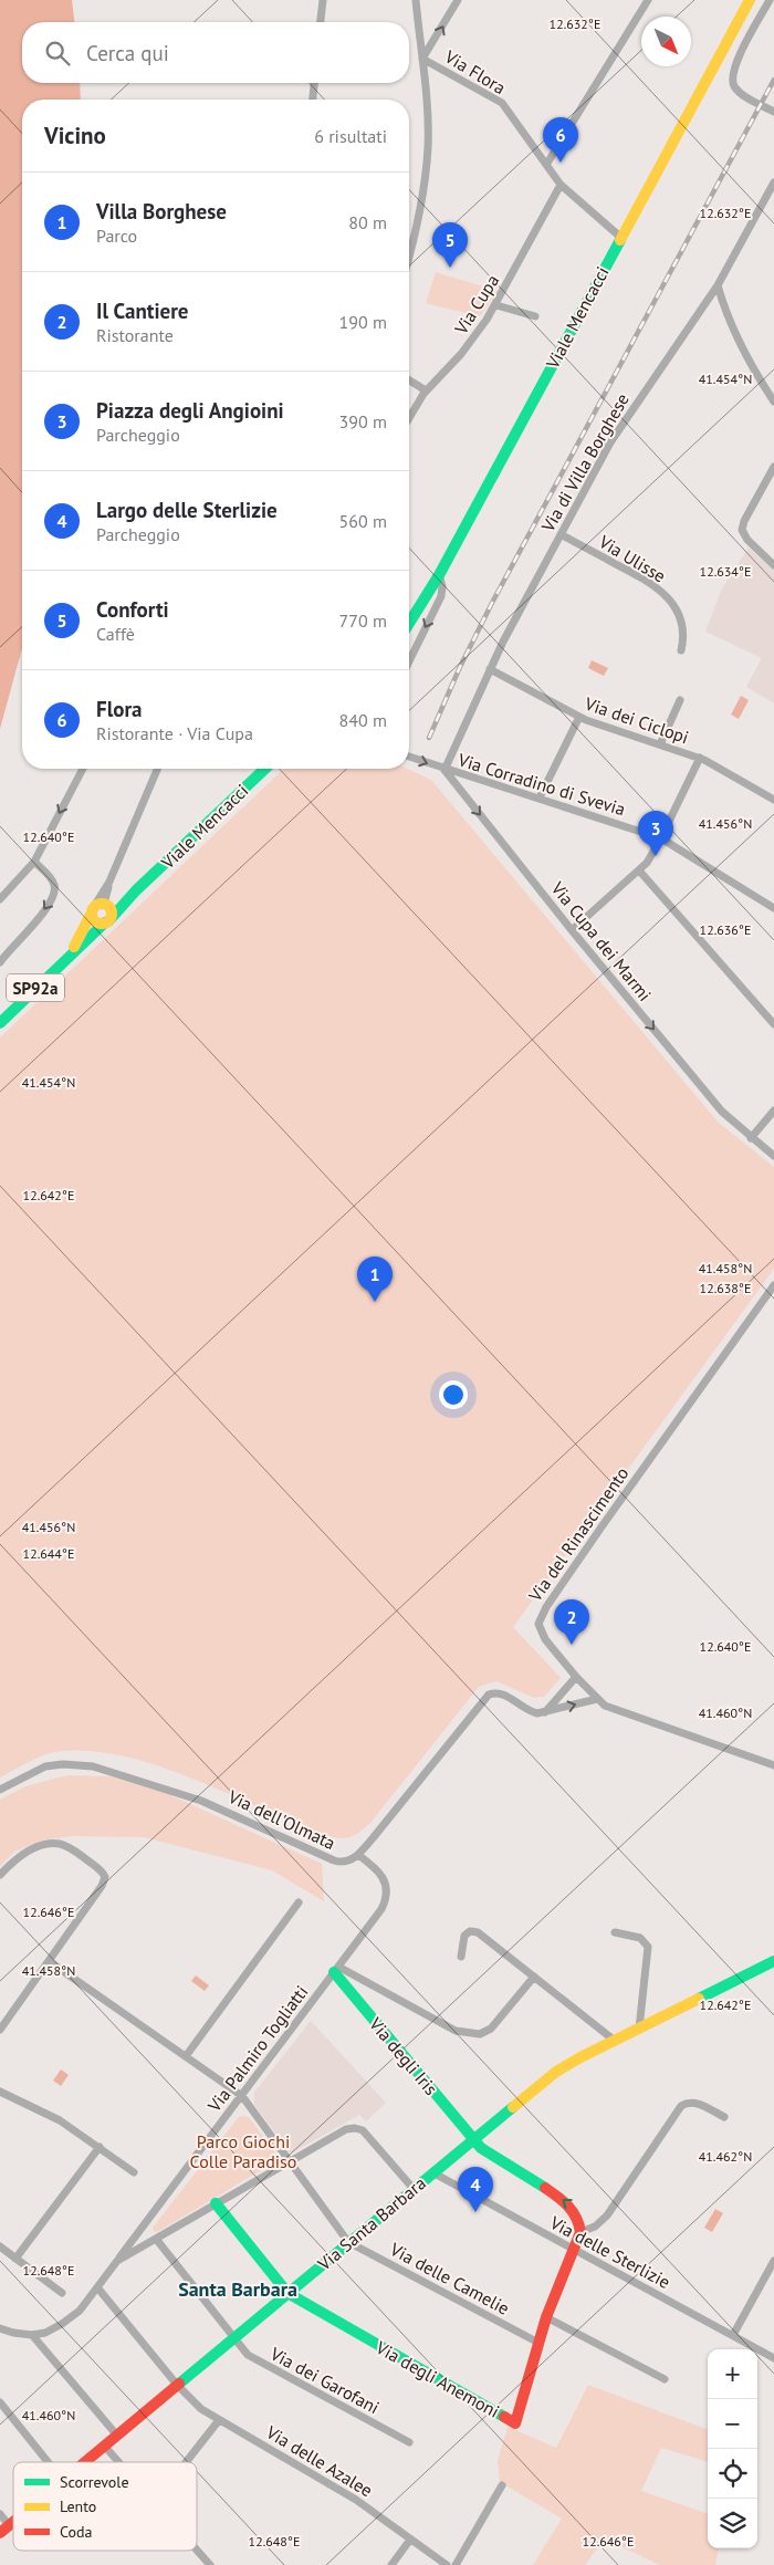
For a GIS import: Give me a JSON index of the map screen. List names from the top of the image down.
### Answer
{
  "streets": {
    "street": [
      "Via Flora",
      "Via Cupa",
      "Viale Mencacci",
      "Via di Villa Borghese",
      "Via Ulisse",
      "Via dei Ciclopi",
      "Via Corradino di Svevia",
      "Via Cupa dei Marmi",
      "SP92a",
      "Via del Rinascimento",
      "Via dell'Olmata",
      "Via Palmiro Togliatti",
      "Via degli Iris",
      "Via Santa Barbara",
      "Via delle Sterlizie",
      "Via delle Camelie",
      "Via degli Anemoni",
      "Via dei Garofani",
      "Via delle Azalee"
    ]
  },
  "crossings": [
    ["Via Flora", "Via Cupa"],
    ["Via Flora", "Viale Mencacci"],
    ["Viale Mencacci", "SP92a"],
    ["Via di Villa Borghese", "Via Ulisse"],
    ["Via di Villa Borghese", "Via dei Ciclopi"],
    ["Via di Villa Borghese", "Via Corradino di Svevia"],
    ["Via di Villa Borghese", "Via Cupa dei Marmi"],
    ["Via Corradino di Svevia", "Via Cupa dei Marmi"],
    ["Via dell'Olmata", "Via Palmiro Togliatti"],
    ["Via Palmiro Togliatti", "Via degli Iris"],
    ["Via Palmiro Togliatti", "Via delle Azalee"],
    ["Via degli Iris", "Via Santa Barbara"],
    ["Via degli Iris", "Via degli Anemoni"],
    ["Via Santa Barbara", "Via delle Sterlizie"],
    ["Via Santa Barbara", "Via delle Camelie"],
    ["Via Santa Barbara", "Via degli Anemoni"],
    ["Via Santa Barbara", "Via dei Garofani"],
    ["Via Santa Barbara", "Via delle Azalee"],
    ["Via delle Sterlizie", "Via degli Anemoni"],
    ["Via delle Camelie", "Via degli Anemoni"]
  ],
  "one_way": ["Via Cupa dei Marmi", "Via degli Iris"],
  "districts": ["Santa Barbara"],
  "parks": ["Parco Giochi Colle Paradiso"],
  "legend": ["Scorrevole", "Lento", "Coda"],
  "north": "bottom right",
  "page": {
    "search": "Cerca qui",
    "heading": ["Vicino", "6 risultati"],
    "pins": [
      "6",
      "5",
      "3",
      "1",
      "2",
      "4"
    ],
    "list": [
      {
        "mark": "1",
        "name": "Villa Borghese",
        "note": "Parco",
        "value": "80 m"
      },
      {
        "mark": "2",
        "name": "Il Cantiere",
        "note": "Ristorante",
        "value": "190 m"
      },
      {
        "mark": "3",
        "name": "Piazza degli Angioini",
        "note": "Parcheggio",
        "value": "390 m"
      },
      {
        "mark": "4",
        "name": "Largo delle Sterlizie",
        "note": "Parcheggio",
        "value": "560 m"
      },
      {
        "mark": "5",
        "name": "Conforti",
        "note": "Caffè",
        "value": "770 m"
      },
      {
        "mark": "6",
        "name": "Flora",
        "note": "Ristorante · Via Cupa",
        "value": "840 m"
      }
    ],
    "map_buttons": ["+", "−"]
  },
  "coordinates": [
    "12.632°E",
    "41.454°N",
    "12.634°E",
    "41.456°N",
    "12.640°E",
    "12.636°E",
    "12.642°E",
    "41.458°N",
    "12.638°E",
    "12.644°E",
    "41.460°N",
    "12.646°E",
    "41.462°N",
    "12.648°E"
  ]
}
